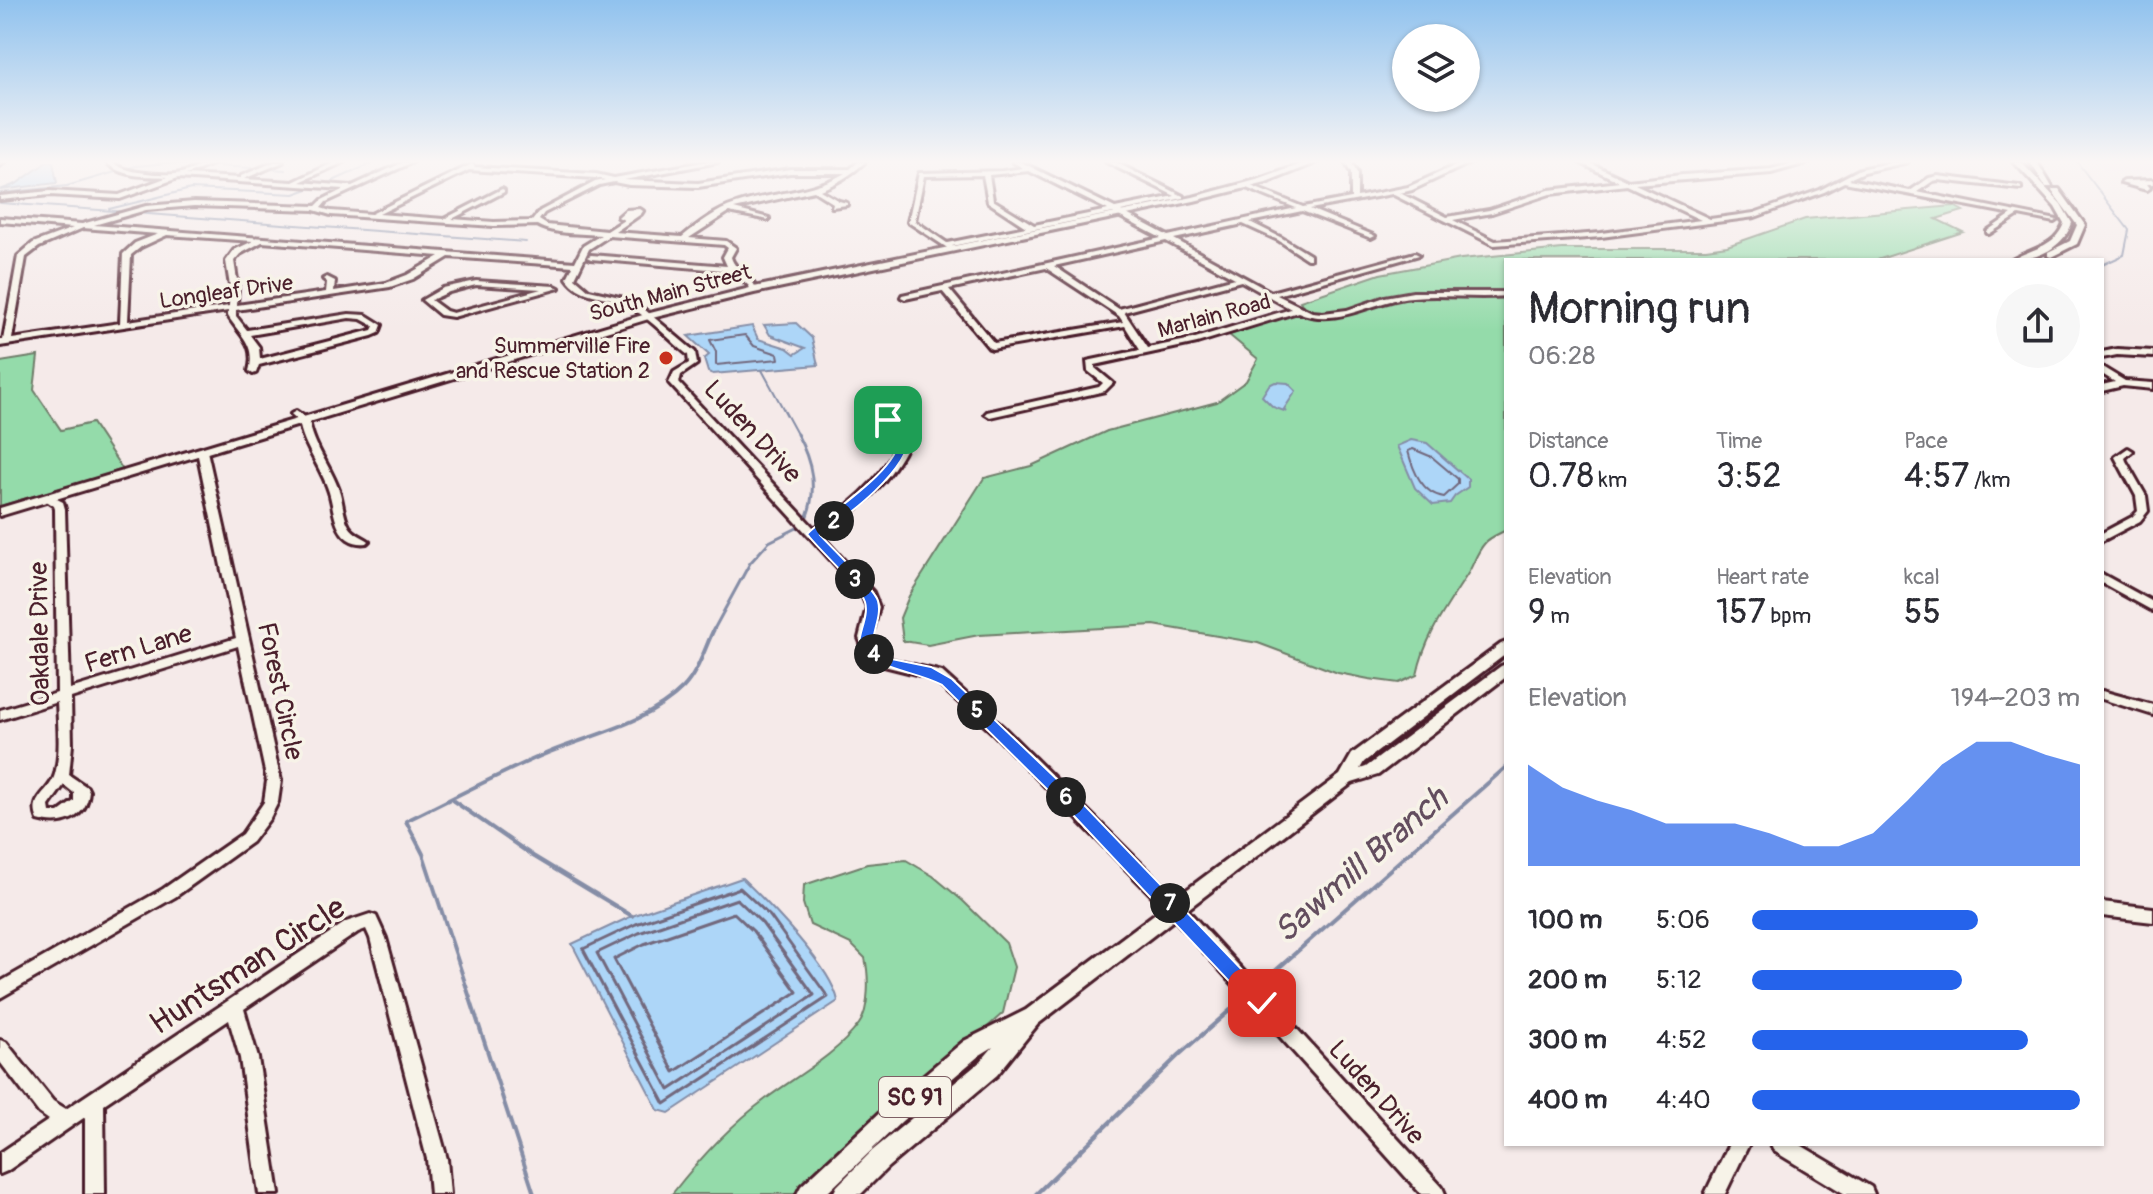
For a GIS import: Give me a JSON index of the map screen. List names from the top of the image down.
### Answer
{
  "streets": {
    "main road": ["South Main Street", "SC 91"],
    "street": [
      "Longleaf Drive",
      "Marlain Road",
      "Luden Drive",
      "Oakdale Drive",
      "Fern Lane",
      "Forest Circle",
      "Huntsman Circle"
    ]
  },
  "crossings": [
    ["South Main Street", "Luden Drive"],
    ["South Main Street", "Oakdale Drive"],
    ["South Main Street", "Forest Circle"],
    ["Luden Drive", "SC 91"],
    ["Oakdale Drive", "Fern Lane"],
    ["Fern Lane", "Forest Circle"]
  ],
  "water": ["Sawmill Branch"],
  "places": ["Summerville Fire and Rescue Station 2"],
  "page": {
    "heading": ["Morning run", "06:28"],
    "stats": [
      ["Distance", "0.78 km"],
      ["Time", "3:52"],
      ["Pace", "4:57 /km"],
      ["Elevation", "9 m"],
      ["Heart rate", "157 bpm"],
      ["kcal", "55"]
    ],
    "pins": [
      "2",
      "3",
      "4",
      "5",
      "6",
      "7"
    ],
    "chart": ["Elevation", "194–203 m"],
    "list": [
      {
        "name": "100 m",
        "note": "5:06"
      },
      {
        "name": "200 m",
        "note": "5:12"
      },
      {
        "name": "300 m",
        "note": "4:52"
      },
      {
        "name": "400 m",
        "note": "4:40"
      }
    ]
  }
}
